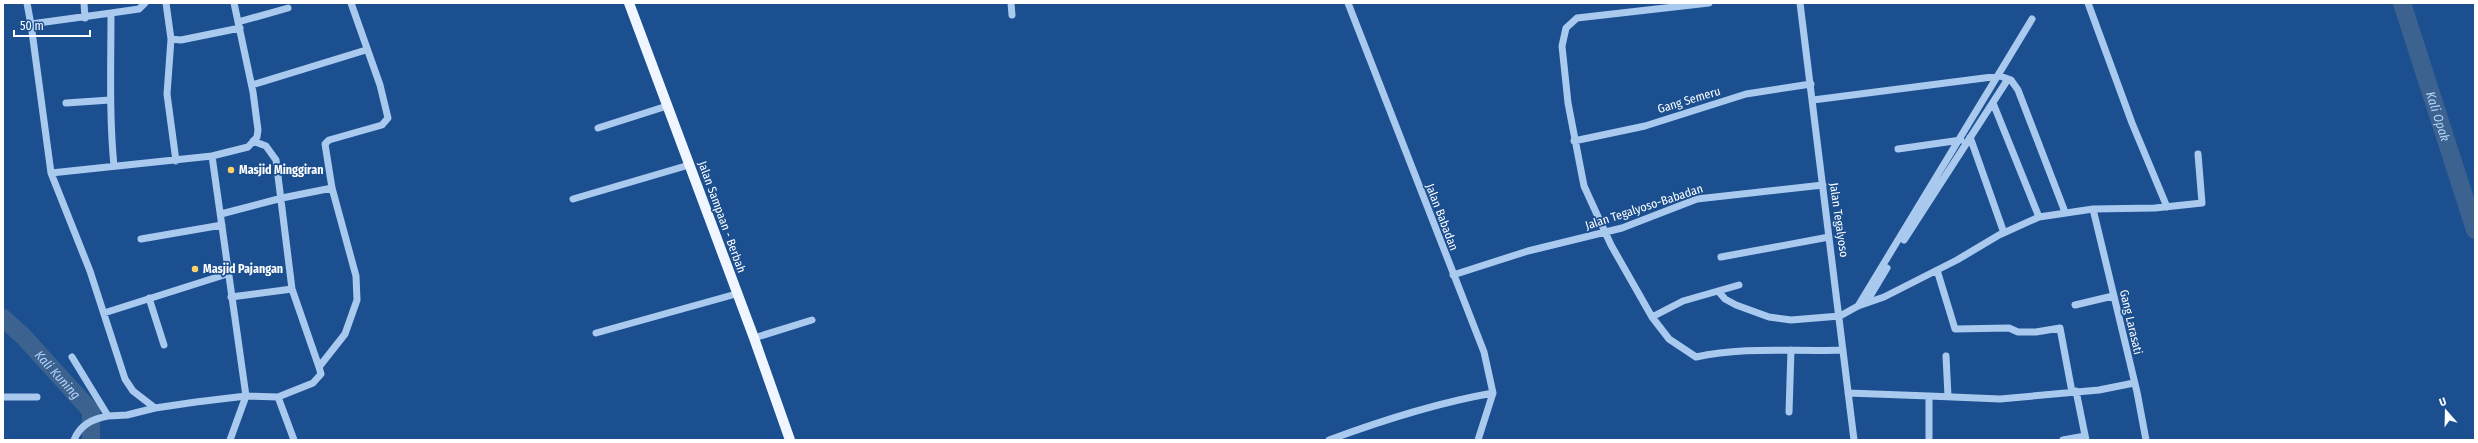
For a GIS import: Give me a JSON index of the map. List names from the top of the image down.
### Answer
{
  "streets": {
    "main road": ["Jalan Sampaan - Berbah"],
    "street": [
      "Gang Semeru",
      "Jalan Tegalyoso-Babadan",
      "Jalan Babadan",
      "Jalan Tegalyoso",
      "Gang Larasati"
    ]
  },
  "crossings": [
    ["Gang Semeru", "Jalan Tegalyoso"],
    ["Jalan Tegalyoso-Babadan", "Jalan Babadan"],
    ["Jalan Tegalyoso-Babadan", "Jalan Tegalyoso"]
  ],
  "water": ["Kali Opak", "Kali Kuning"],
  "places": ["Masjid Minggiran", "Masjid Pajangan"],
  "scale_bar": "50 m",
  "north": "top"
}
